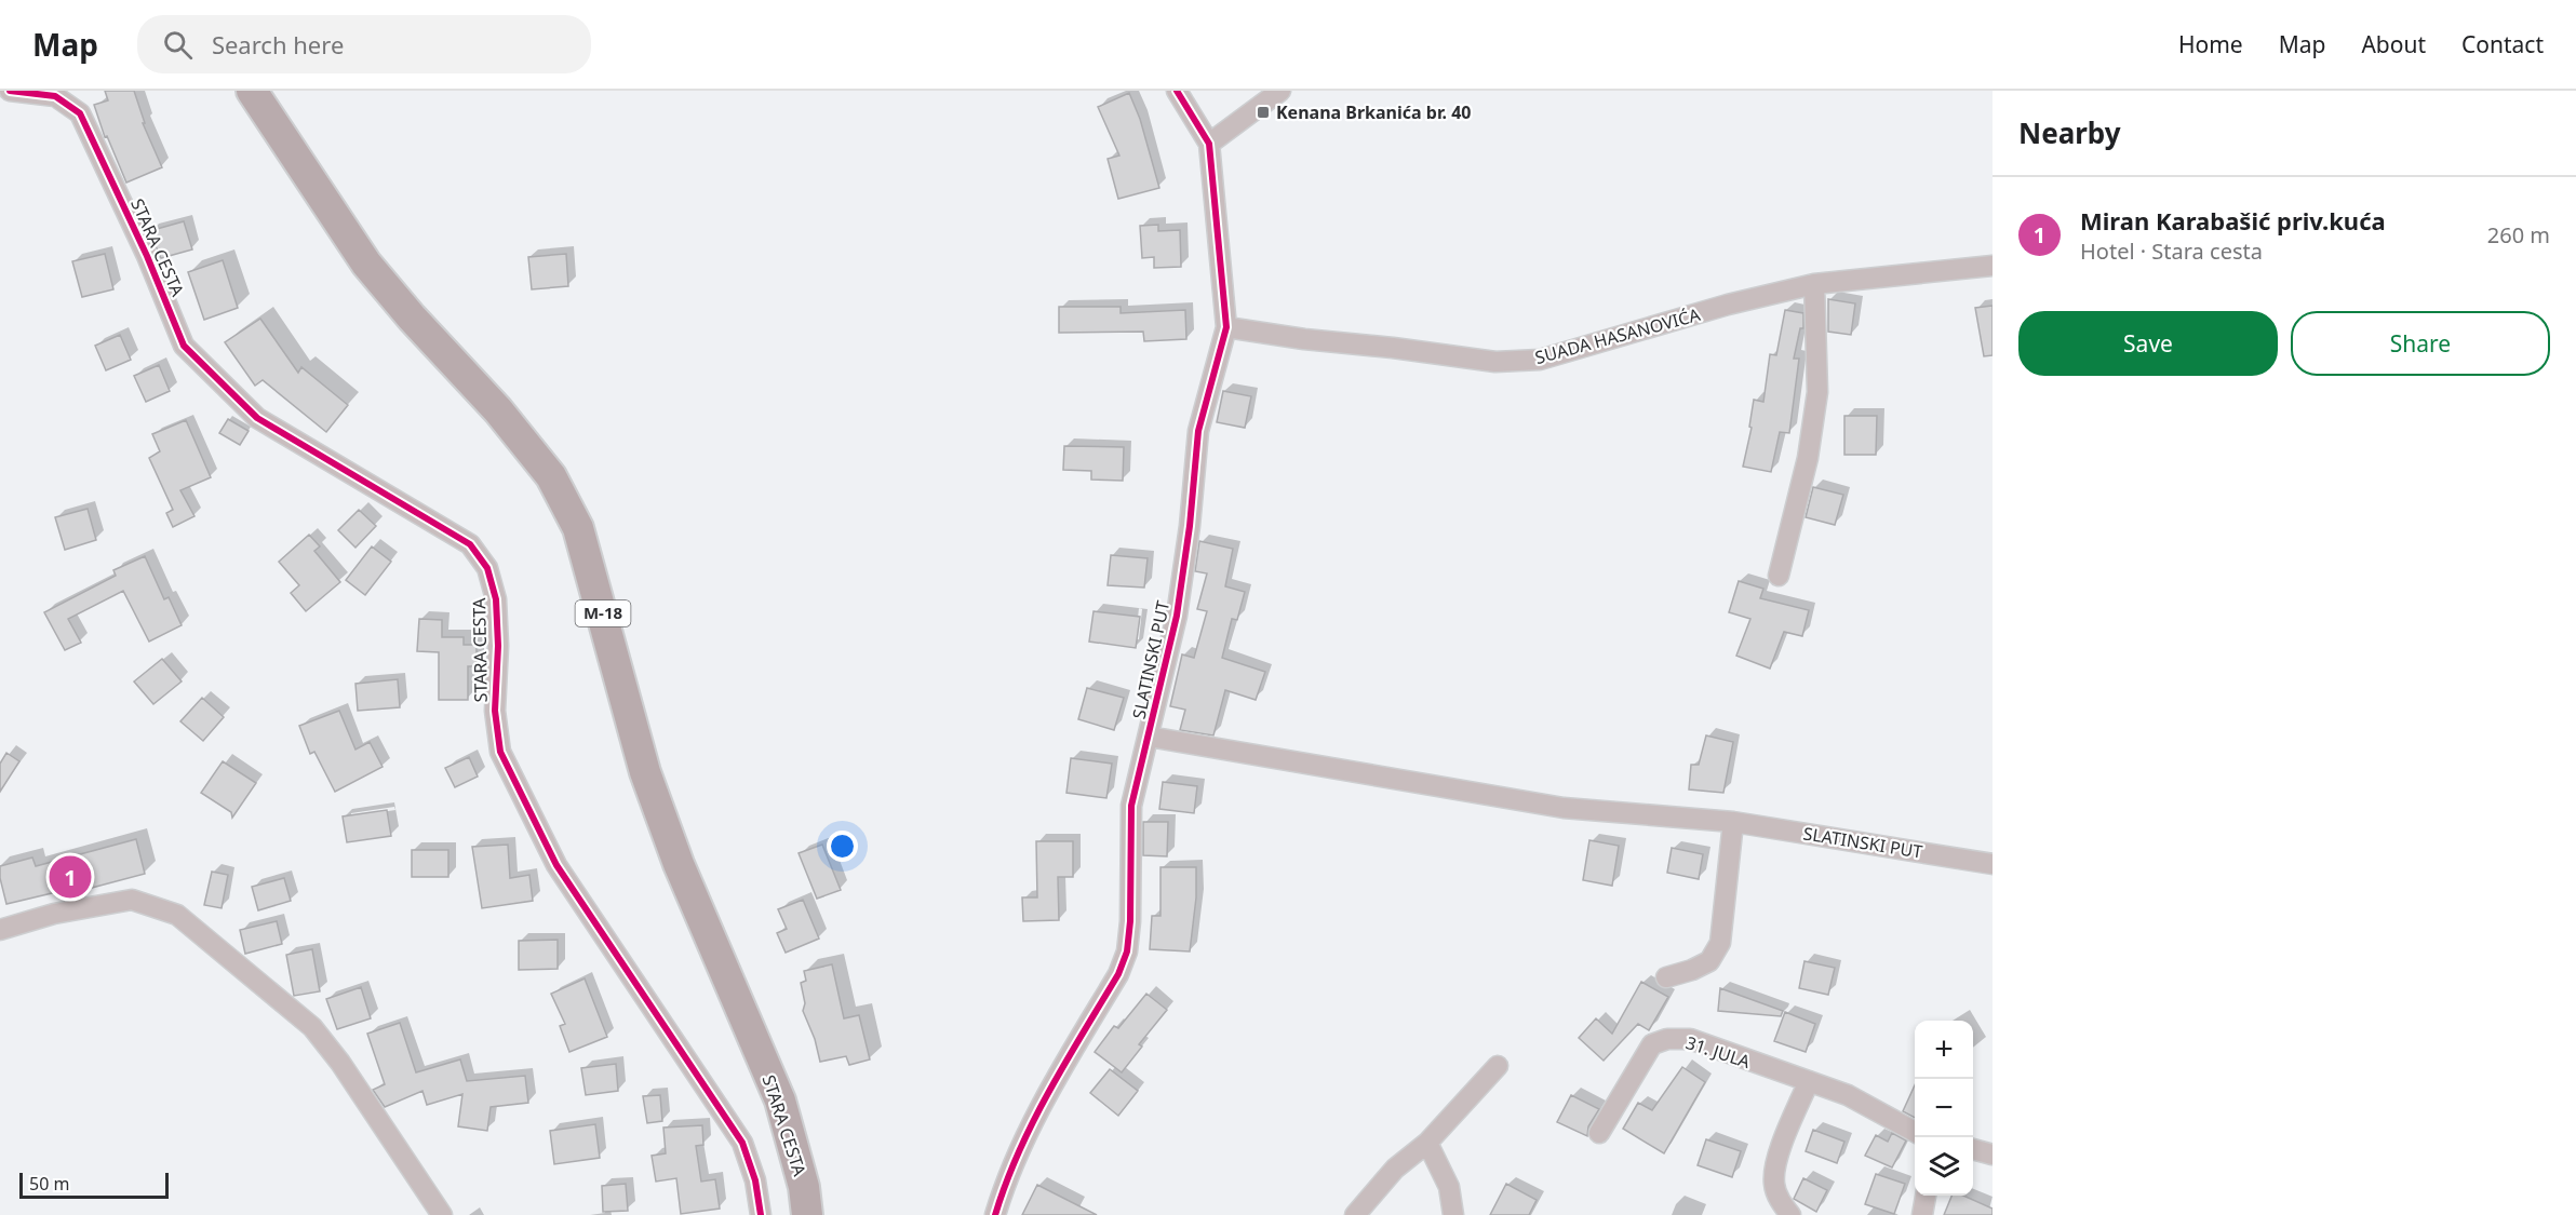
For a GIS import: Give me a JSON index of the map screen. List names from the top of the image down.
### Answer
{
  "streets": {
    "main road": ["STARA CESTA", "M-18"],
    "street": ["SUADA HASANOVIĆA", "SLATINSKI PUT", "31. JULA"]
  },
  "crossings": [
    ["SUADA HASANOVIĆA", "SLATINSKI PUT"]
  ],
  "places": {
    "transit": ["Kenana Brkanića br. 40"]
  },
  "scale_bar": "50 m",
  "page": {
    "header": "Map",
    "search": "Search here",
    "nav": [
      "Home",
      "Map",
      "About",
      "Contact"
    ],
    "heading": "Nearby",
    "list": [
      {
        "mark": "1",
        "name": "Miran Karabašić priv.kuća",
        "note": "Hotel · Stara cesta",
        "value": "260 m"
      }
    ],
    "buttons": ["Save", "Share"],
    "pins": "1",
    "map_buttons": ["+", "−"],
    "scale": "50 m"
  }
}
